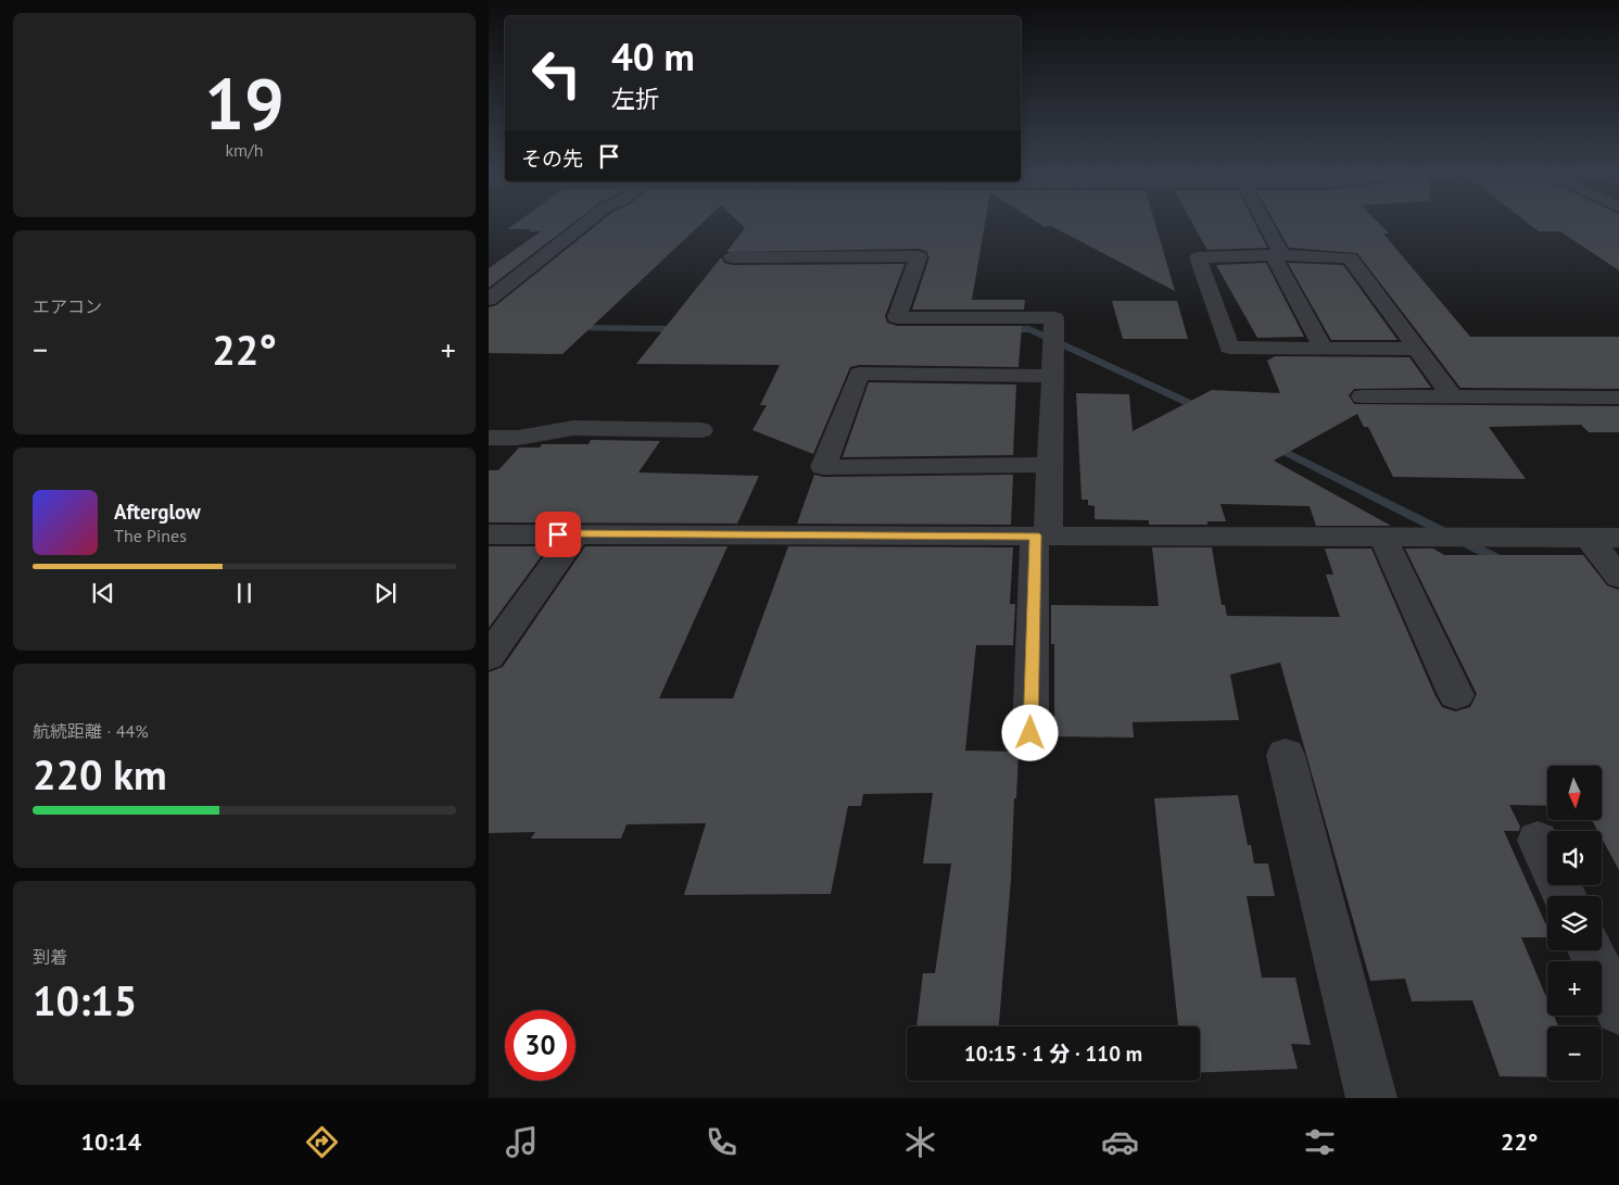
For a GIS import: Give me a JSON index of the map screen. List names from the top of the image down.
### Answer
{
  "north": "bottom",
  "page": {
    "tile": [
      ["19", "km/h"],
      "エアコン",
      ["航続距離 · 44%", "220 km"],
      ["到着", "10:15"]
    ],
    "turn": ["40 m", "左折"],
    "then": "その先",
    "heat": ["−", "22°", "+"],
    "song": ["Afterglow", "The Pines"],
    "map_buttons": ["+", "−"],
    "limit": "30",
    "trip": "10:15 · 1 分 · 110 m",
    "tabs": ["10:14", "22°"]
  }
}
